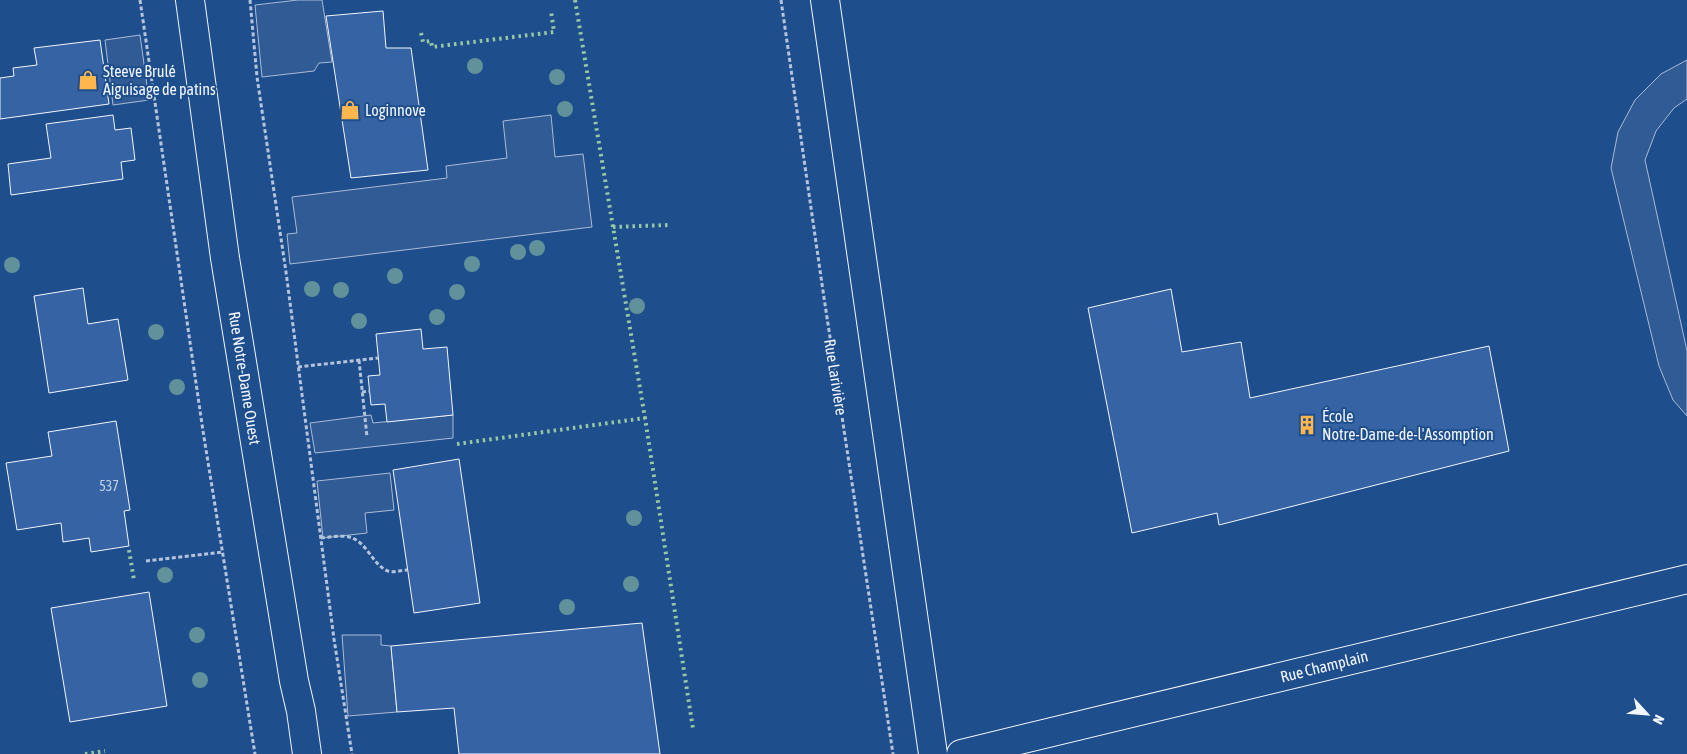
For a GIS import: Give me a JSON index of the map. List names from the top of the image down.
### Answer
{
  "streets": {
    "street": ["Rue Notre-Dame Ouest", "Rue Champlain"],
    "path": ["Rue Larivière"]
  },
  "places": {
    "shop": ["Steeve Brulé Aiguisage de patins", "Loginnove"],
    "building": ["École Notre-Dame-de-l'Assomption"]
  },
  "house_numbers": ["537"],
  "north": "bottom right"
}
